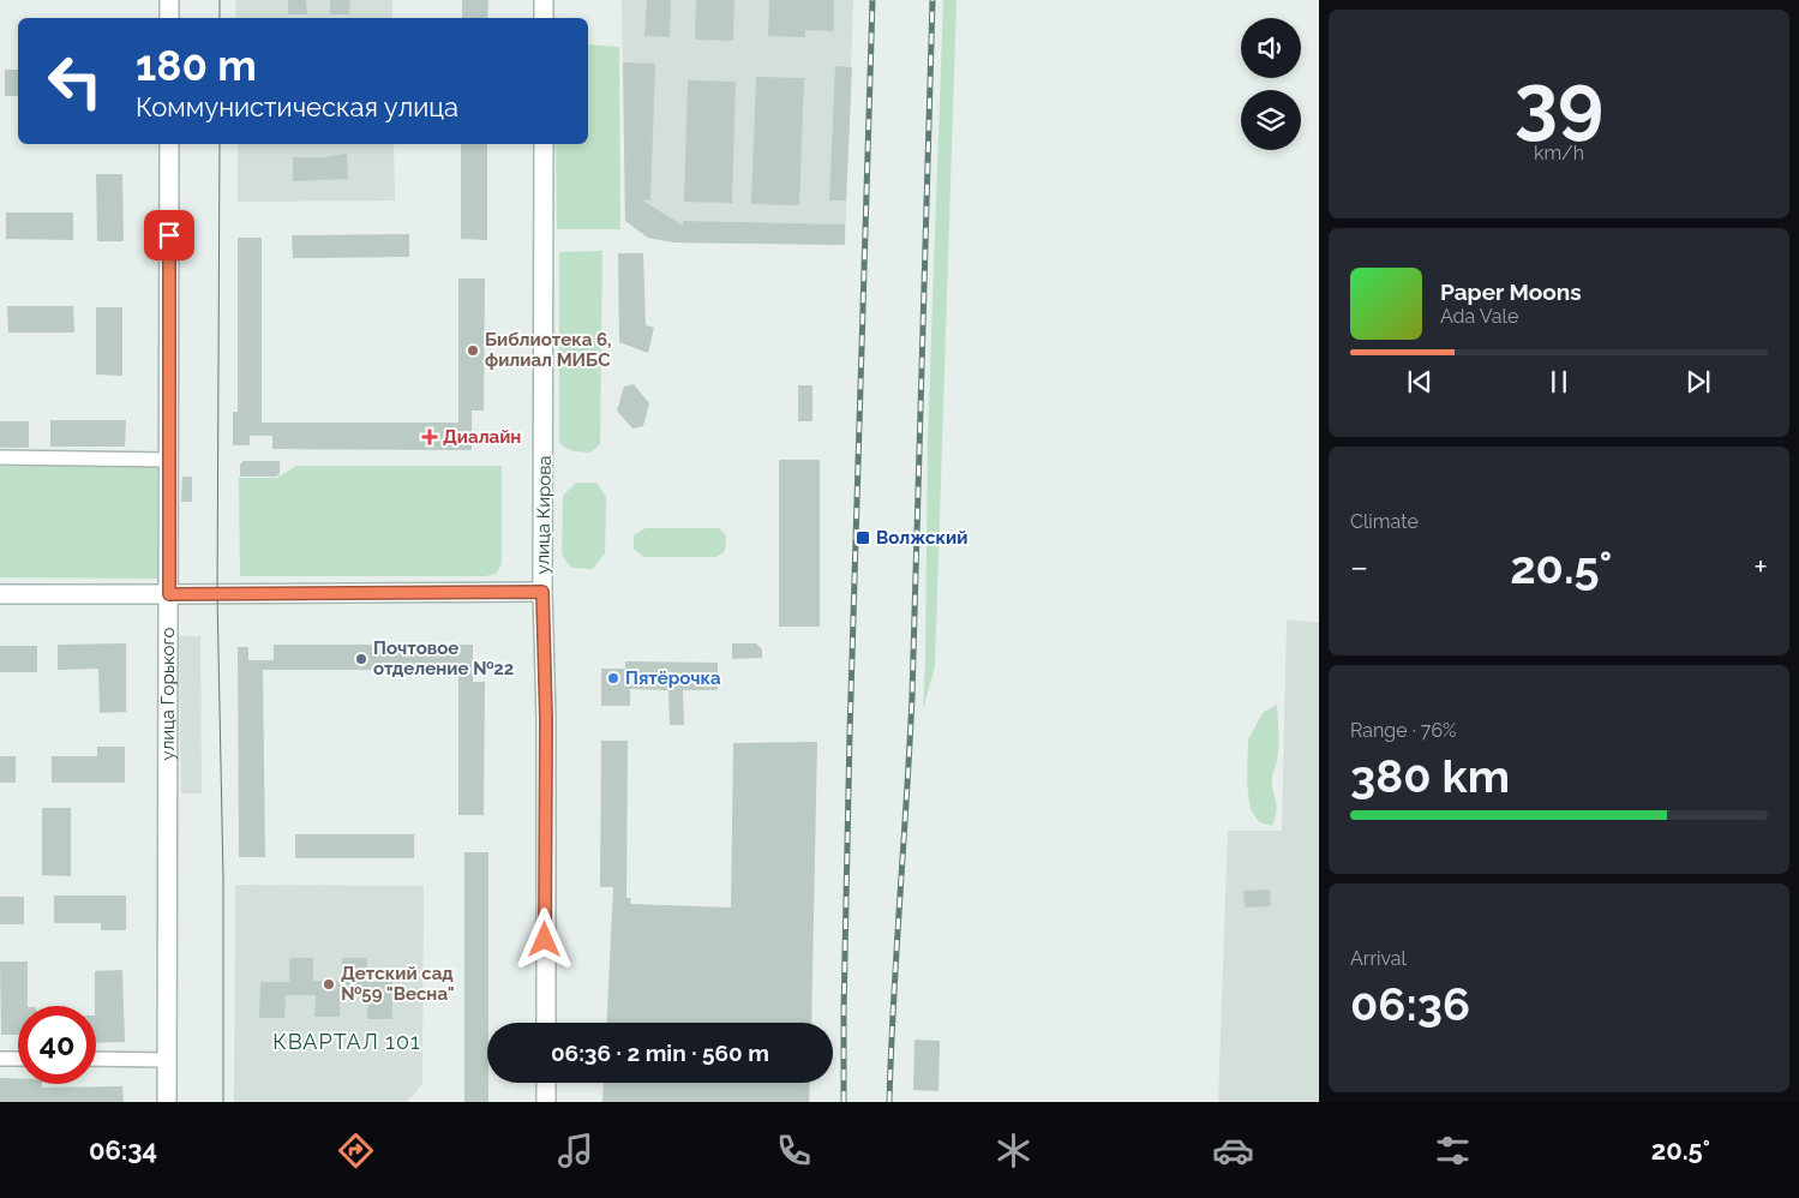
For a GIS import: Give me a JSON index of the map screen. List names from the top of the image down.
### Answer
{
  "streets": {
    "street": ["улица Кирова", "улица Горького"]
  },
  "districts": ["КВАРТАЛ 101"],
  "places": {
    "other": [
      "Библиотека 6, филиал МИБС",
      "Почтовое отделение №22",
      "Пятёрочка",
      "Детский сад №59 \"Весна\""
    ],
    "health": ["Диалайн"],
    "transit": ["Волжский"]
  },
  "page": {
    "tile": [
      ["39", "km/h"],
      "Climate",
      ["Range · 76%", "380 km"],
      ["Arrival", "06:36"]
    ],
    "turn": ["180 m", "Коммунистическая улица"],
    "song": ["Paper Moons", "Ada Vale"],
    "heat": ["−", "20.5°", "+"],
    "limit": "40",
    "trip": "06:36 · 2 min · 560 m",
    "tabs": ["06:34", "20.5°"]
  }
}
